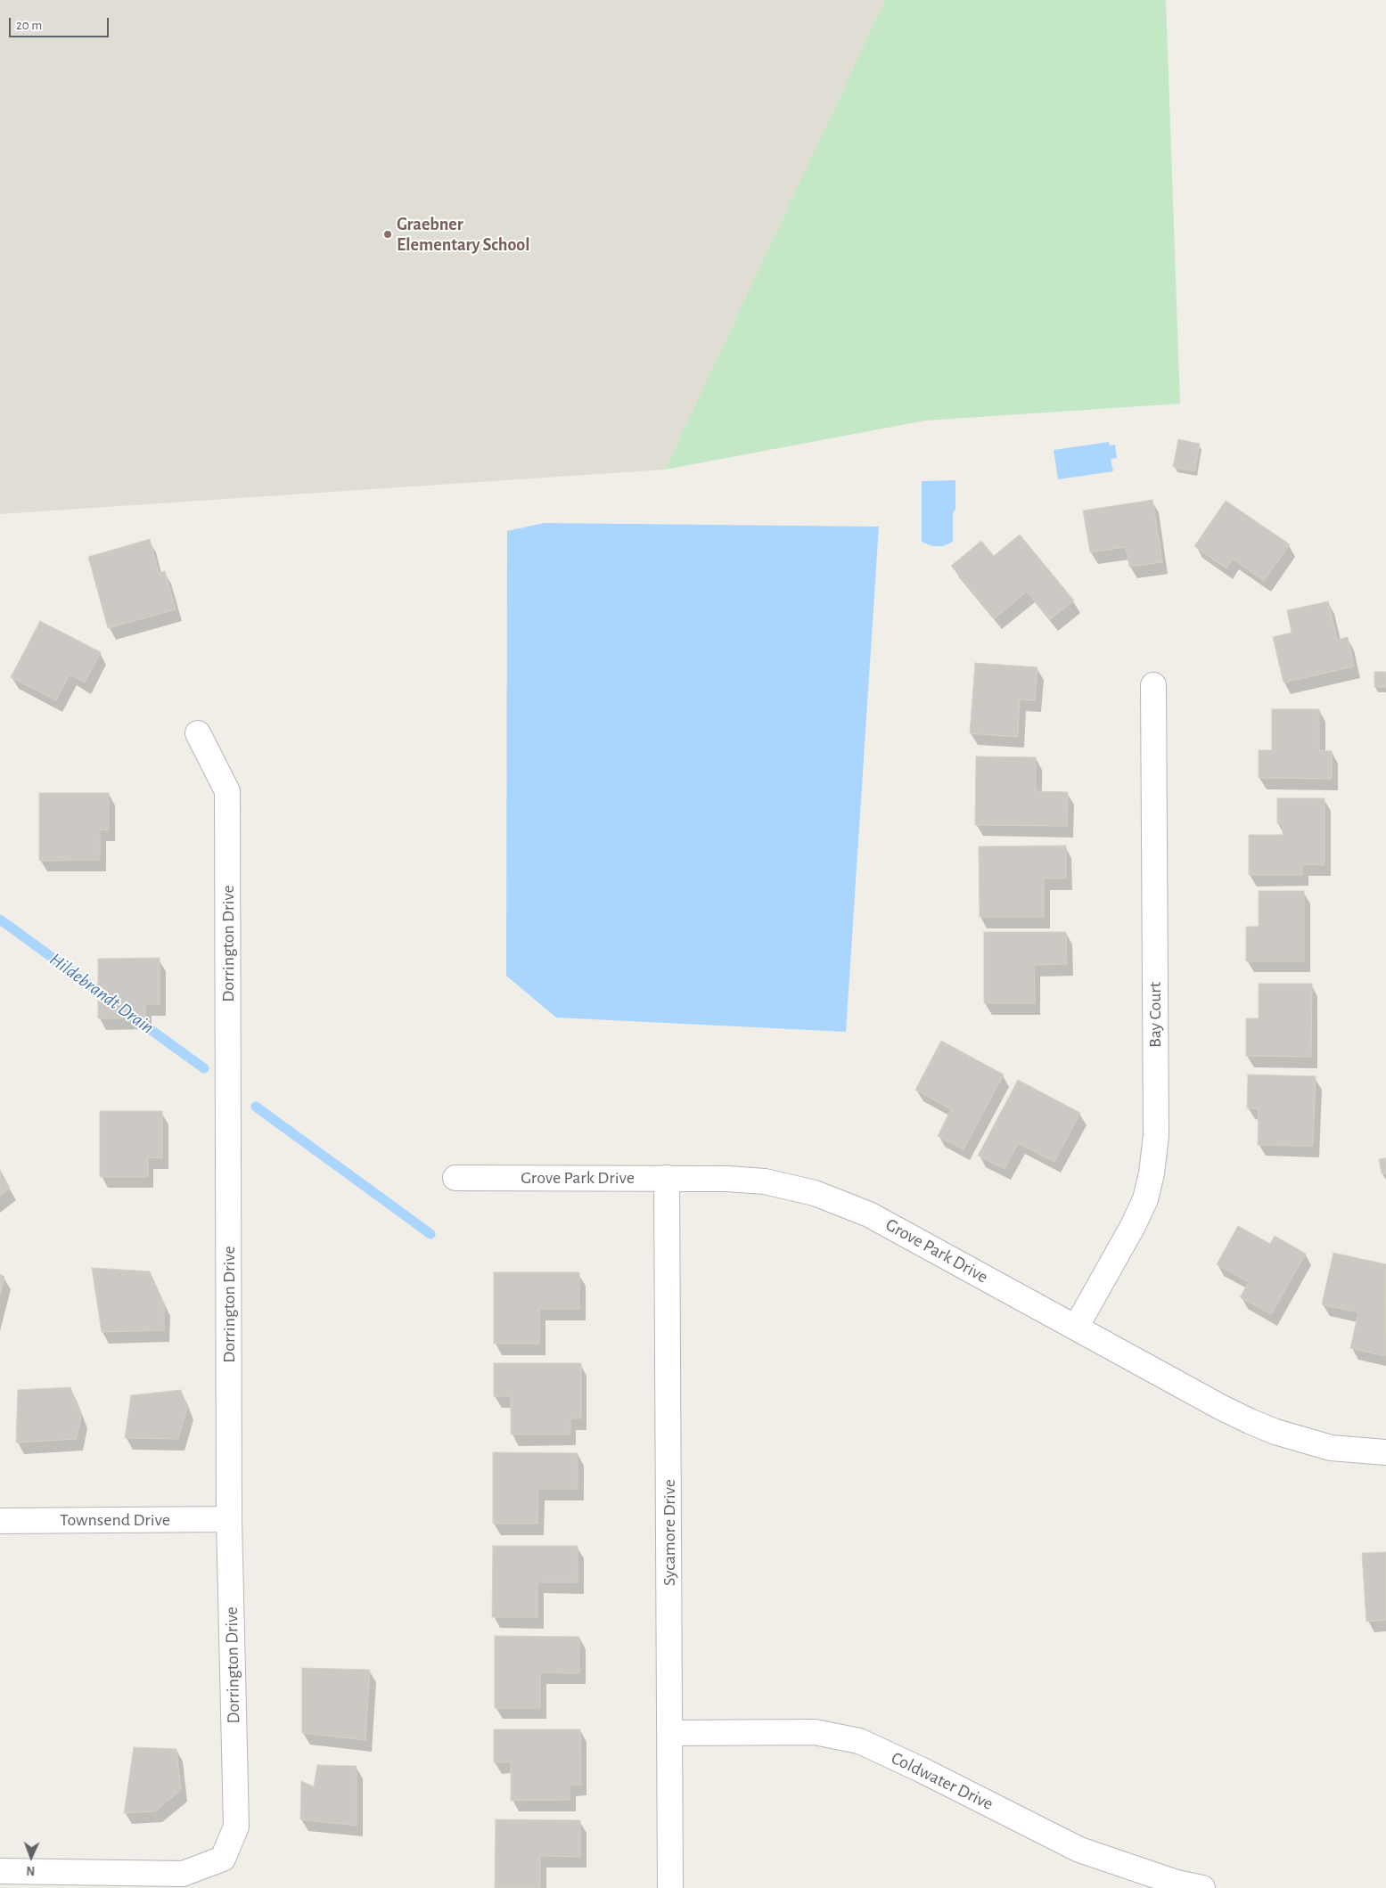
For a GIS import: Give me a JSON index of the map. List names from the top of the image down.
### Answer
{
  "streets": {
    "street": [
      "Dorrington Drive",
      "Bay Court",
      "Grove Park Drive",
      "Townsend Drive",
      "Sycamore Drive",
      "Coldwater Drive"
    ]
  },
  "crossings": [
    ["Dorrington Drive", "Townsend Drive"],
    ["Bay Court", "Grove Park Drive"],
    ["Grove Park Drive", "Sycamore Drive"],
    ["Sycamore Drive", "Coldwater Drive"]
  ],
  "water": ["Hildebrandt Drain"],
  "places": ["Graebner Elementary School"],
  "scale_bar": "20 m",
  "north": "bottom"
}
